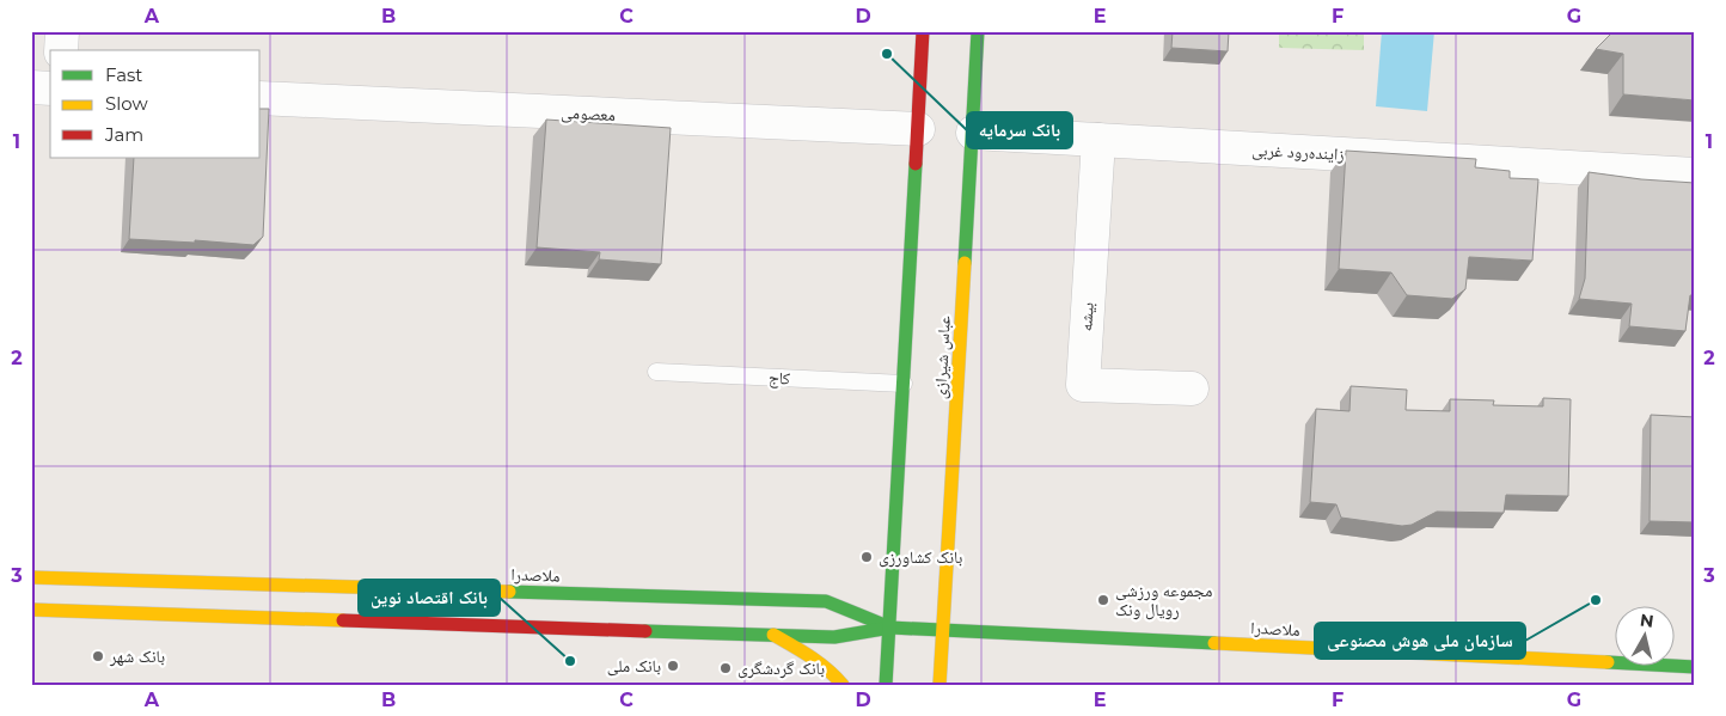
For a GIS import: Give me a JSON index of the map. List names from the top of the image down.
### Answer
{
  "streets": {
    "main road": ["عباس شیرازی", "ملاصدرا"],
    "street": ["معصومی", "زاینده‌رود غربی", "بیشه"],
    "lane": ["کاج"]
  },
  "crossings": [
    ["زاینده‌رود غربی", "بیشه"],
    ["زاینده‌رود غربی", "عباس شیرازی"],
    ["عباس شیرازی", "ملاصدرا"]
  ],
  "places": [
    "بانک سرمایه",
    "بانک کشاورزی",
    "مجموعه ورزشی رویال ونک",
    "سازمان ملی هوش مصنوعی",
    "بانک شهر",
    "بانک اقتصاد نوین",
    "بانک ملی",
    "بانک گردشگری"
  ],
  "legend": ["Fast", "Slow", "Jam"],
  "north": "top",
  "grid": {
    "columns": [
      "A",
      "B",
      "C",
      "D",
      "E",
      "F",
      "G"
    ],
    "rows": ["1", "2", "3"]
  }
}
